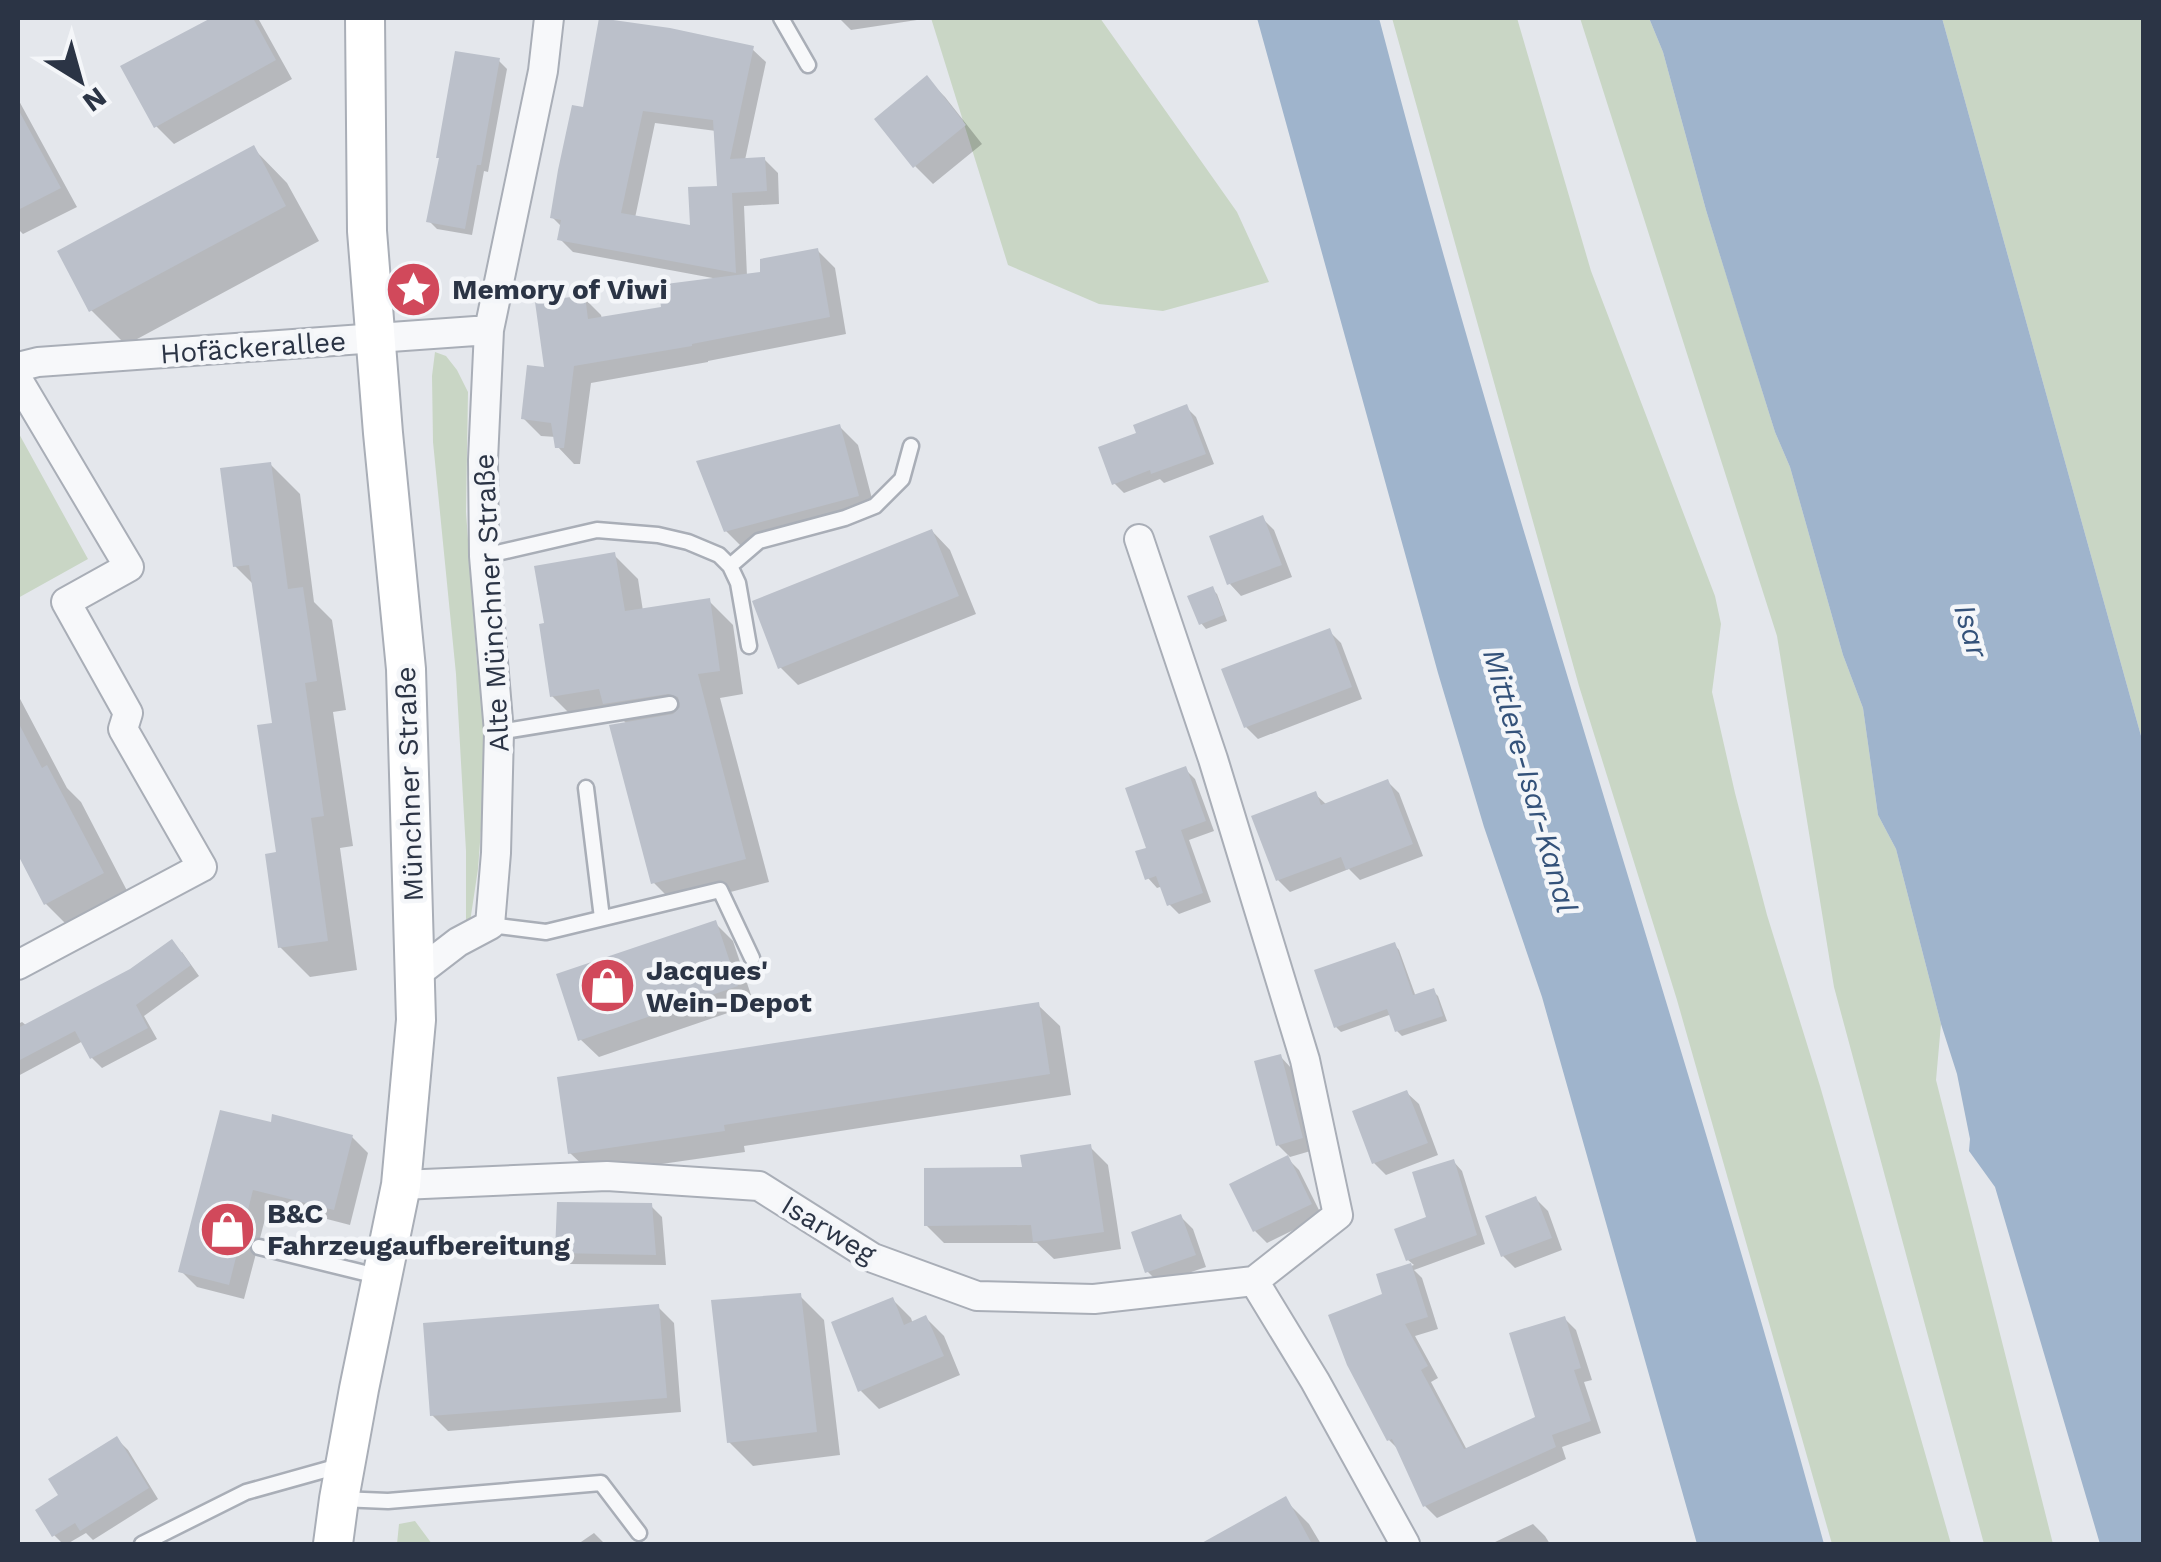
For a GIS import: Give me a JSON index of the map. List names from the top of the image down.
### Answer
{
  "streets": {
    "main road": ["Münchner Straße"],
    "street": ["Hofäckerallee", "Alte Münchner Straße", "Isarweg"]
  },
  "crossings": [
    ["Hofäckerallee", "Alte Münchner Straße"],
    ["Hofäckerallee", "Münchner Straße"],
    ["Münchner Straße", "Isarweg"]
  ],
  "water": ["Isar", "Mittlere-Isar-Kanal"],
  "places": {
    "place": ["Memory of Viwi"],
    "shop": ["Jacques' Wein-Depot", "B&C Fahrzeugaufbereitung"]
  },
  "north": "bottom right"
}
